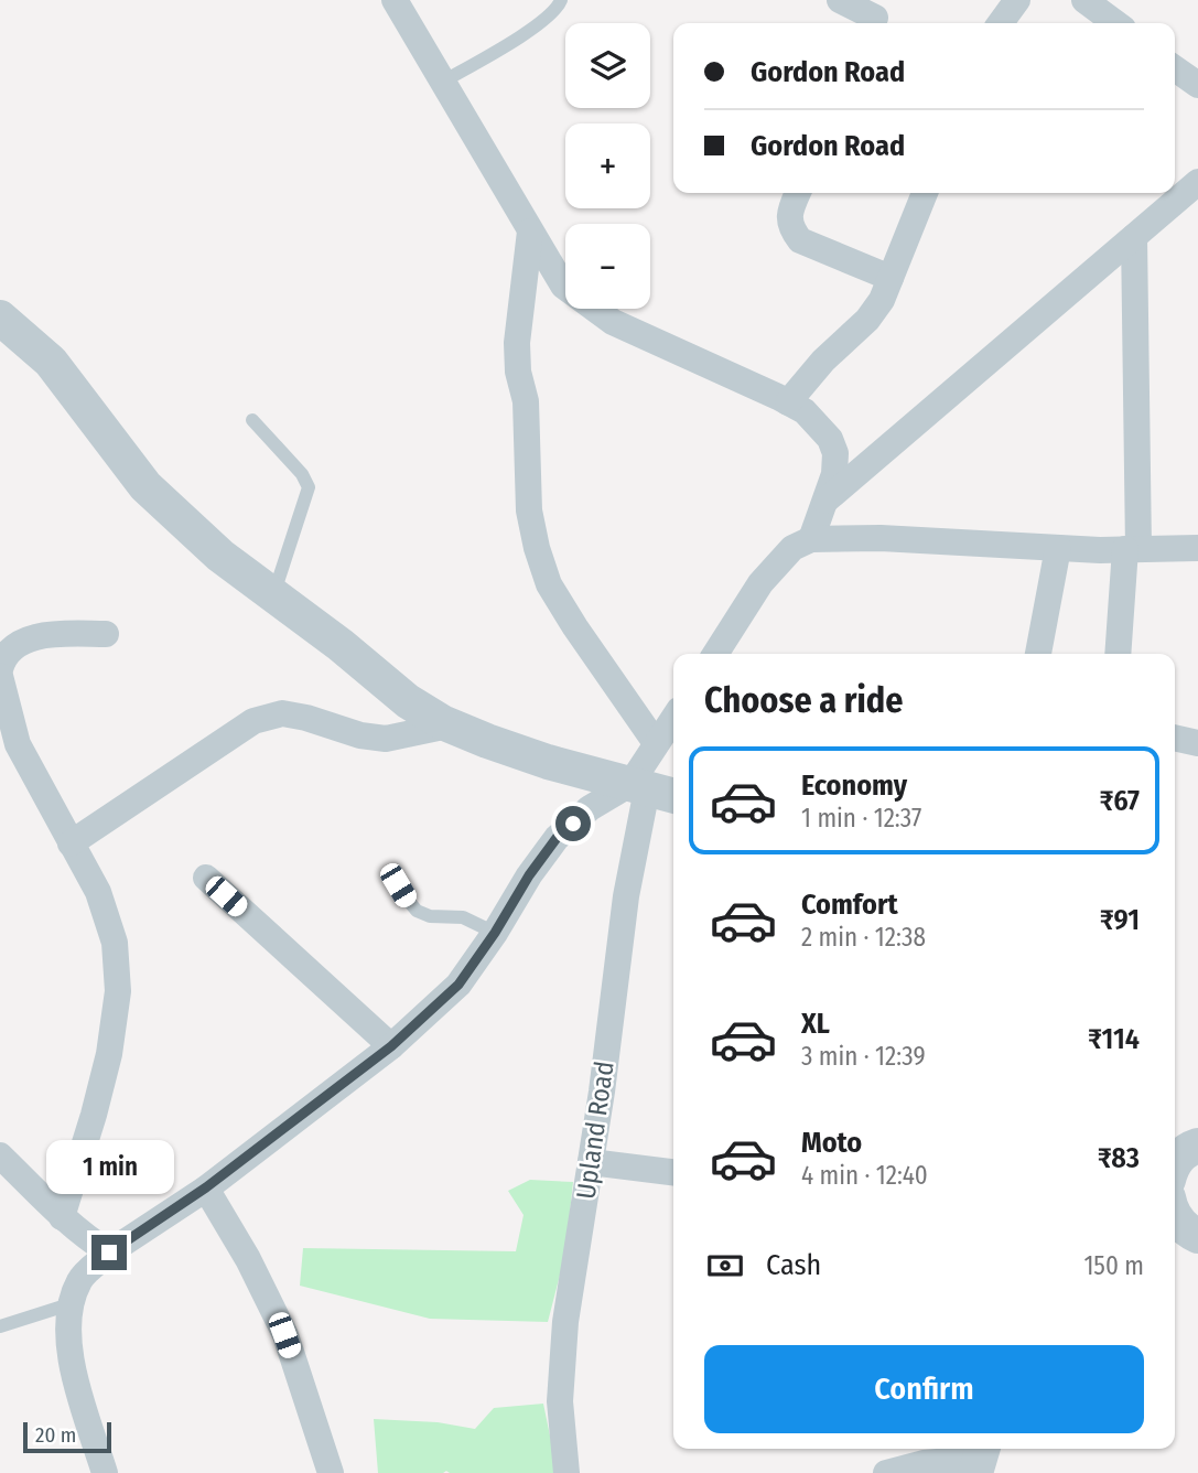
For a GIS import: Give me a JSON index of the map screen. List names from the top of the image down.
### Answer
{
  "streets": {
    "street": ["Upland Road"]
  },
  "scale_bar": "20 m",
  "page": {
    "map_buttons": ["+", "−"],
    "banner": ["Gordon Road", "Gordon Road"],
    "heading": "Choose a ride",
    "list": [
      {
        "name": "Economy",
        "note": "1 min · 12:37",
        "value": "₹67"
      },
      {
        "name": "Comfort",
        "note": "2 min · 12:38",
        "value": "₹91"
      },
      {
        "name": "XL",
        "note": "3 min · 12:39",
        "value": "₹114"
      },
      {
        "name": "Moto",
        "note": "4 min · 12:40",
        "value": "₹83"
      }
    ],
    "bubble": "1 min",
    "pay": ["Cash", "150 m"],
    "buttons": "Confirm",
    "scale": "20 m"
  }
}
